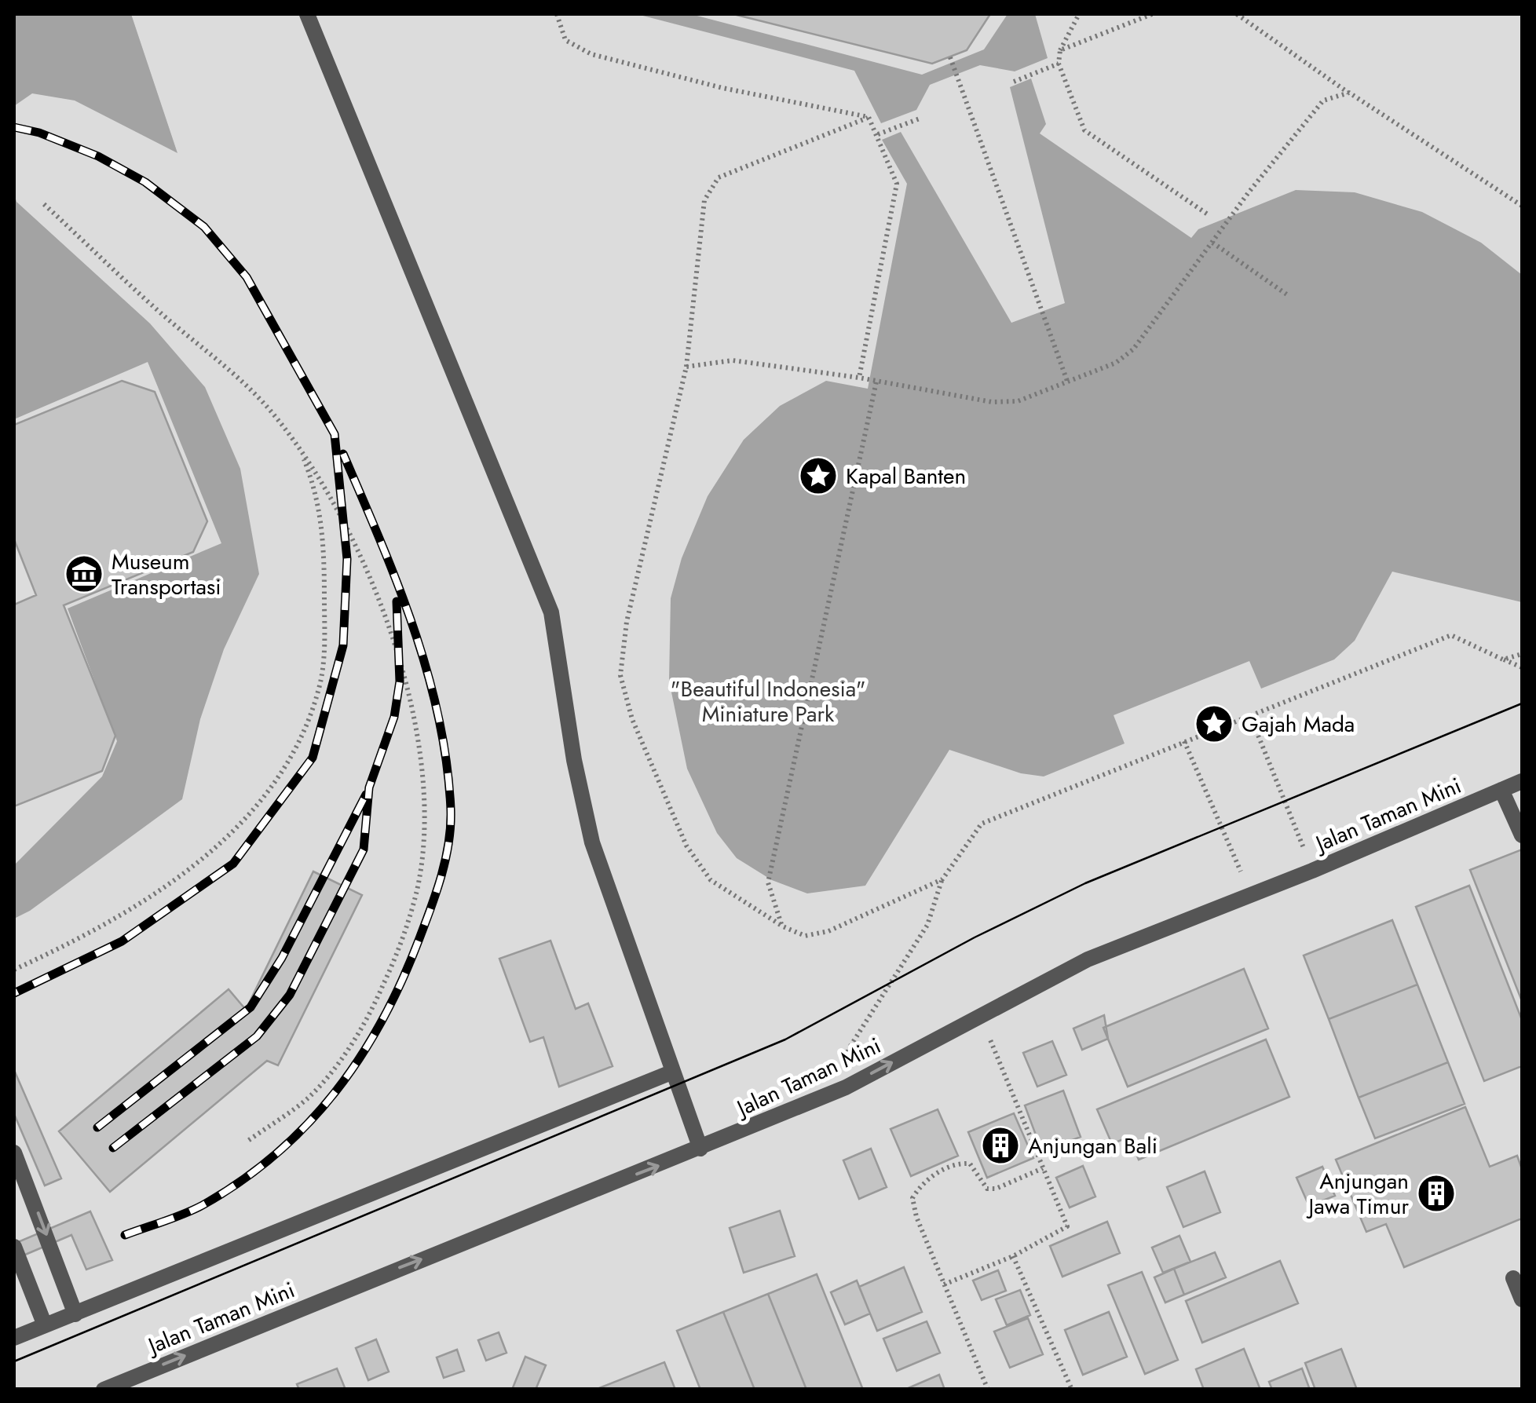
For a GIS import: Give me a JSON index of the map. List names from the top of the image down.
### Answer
{
  "streets": {
    "lane": ["Jalan Taman Mini"]
  },
  "parks": ["\"Beautiful Indonesia\" Miniature Park"],
  "places": {
    "place": ["Kapal Banten", "Gajah Mada"],
    "museum": ["Museum Transportasi"],
    "building": ["Anjungan Bali", "Anjungan Jawa Timur"]
  }
}
